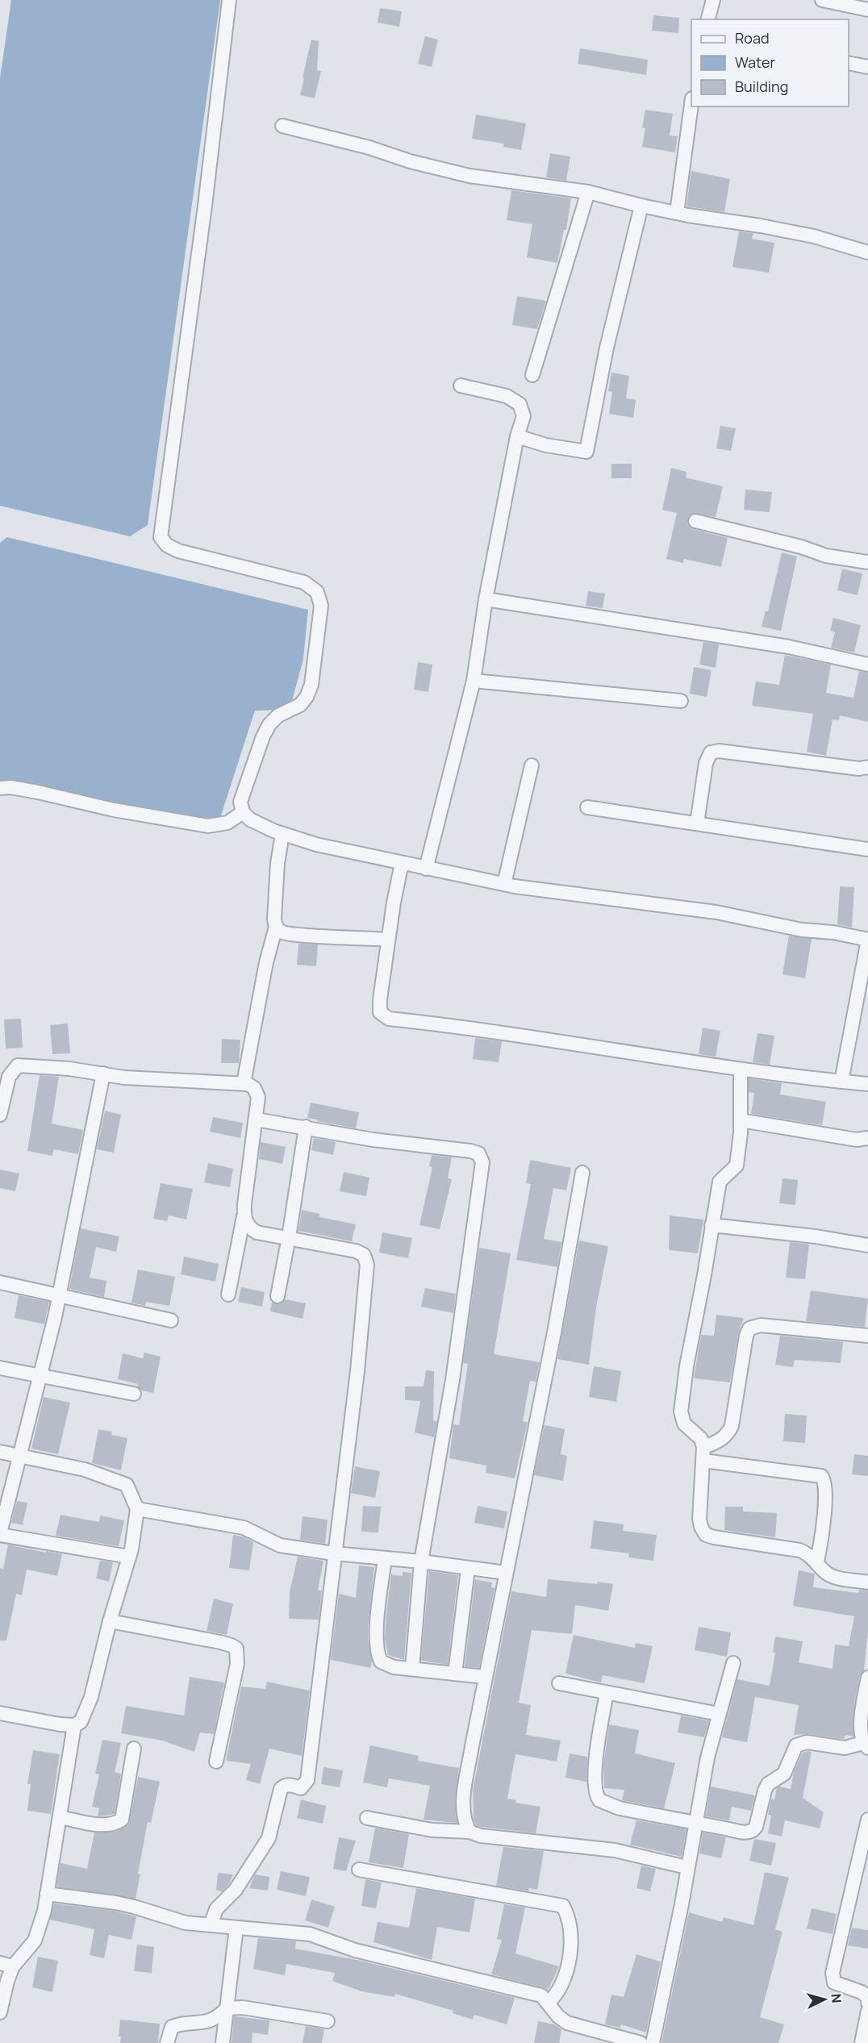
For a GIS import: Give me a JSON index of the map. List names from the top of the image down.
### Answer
{
  "legend": ["Road", "Water", "Building"],
  "north": "right"
}
